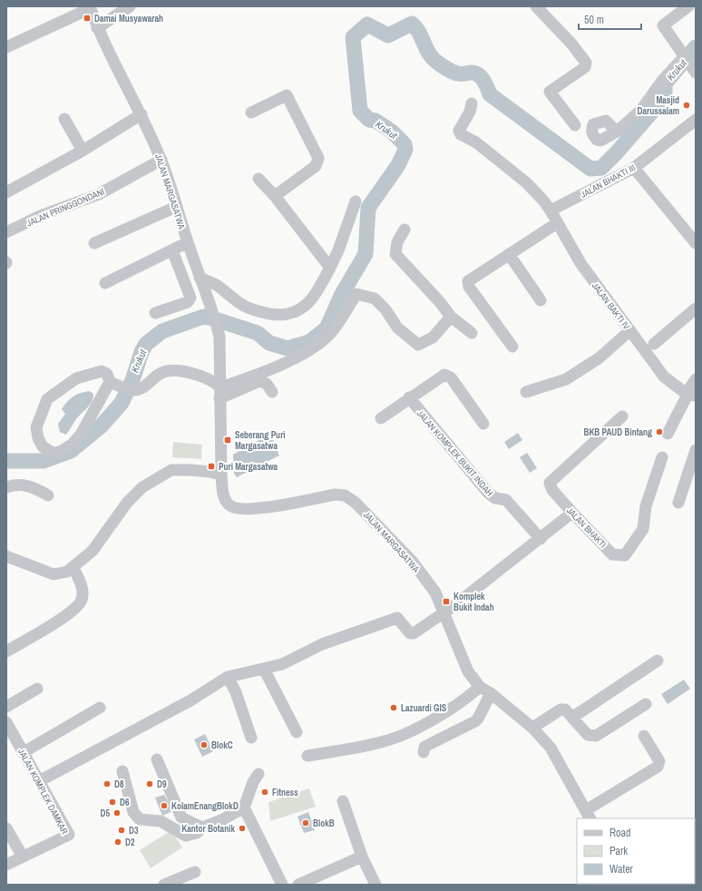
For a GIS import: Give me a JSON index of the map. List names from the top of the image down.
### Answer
{
  "streets": {
    "street": [
      "JALAN BHAKTI III",
      "JALAN MARGASATWA",
      "JALAN PRINGGONDANI",
      "JALAN BAKTI IV",
      "JALAN KOMPLEK BUKIT INDAH",
      "JALAN BHAKTI",
      "JALAN KOMPLEK DAMKAR"
    ]
  },
  "crossings": [
    ["JALAN BHAKTI III", "JALAN BAKTI IV"],
    ["JALAN MARGASATWA", "JALAN PRINGGONDANI"]
  ],
  "water": ["Krukut"],
  "places": {
    "transit": [
      "Damai Musyawarah",
      "Seberang Puri Margasatwa",
      "Puri Margasatwa",
      "Komplek Bukit Indah"
    ],
    "other": [
      "Masjid Darussalam",
      "BKB PAUD Bintang",
      "Lazuardi GIS",
      "BlokC",
      "D8",
      "D9",
      "Fitness",
      "D6",
      "KolamEnangBlokD",
      "D5",
      "BlokB",
      "Kantor Botanik",
      "D3",
      "D2"
    ]
  },
  "legend": ["Road", "Park", "Water"],
  "scale_bar": "50 m"
}
